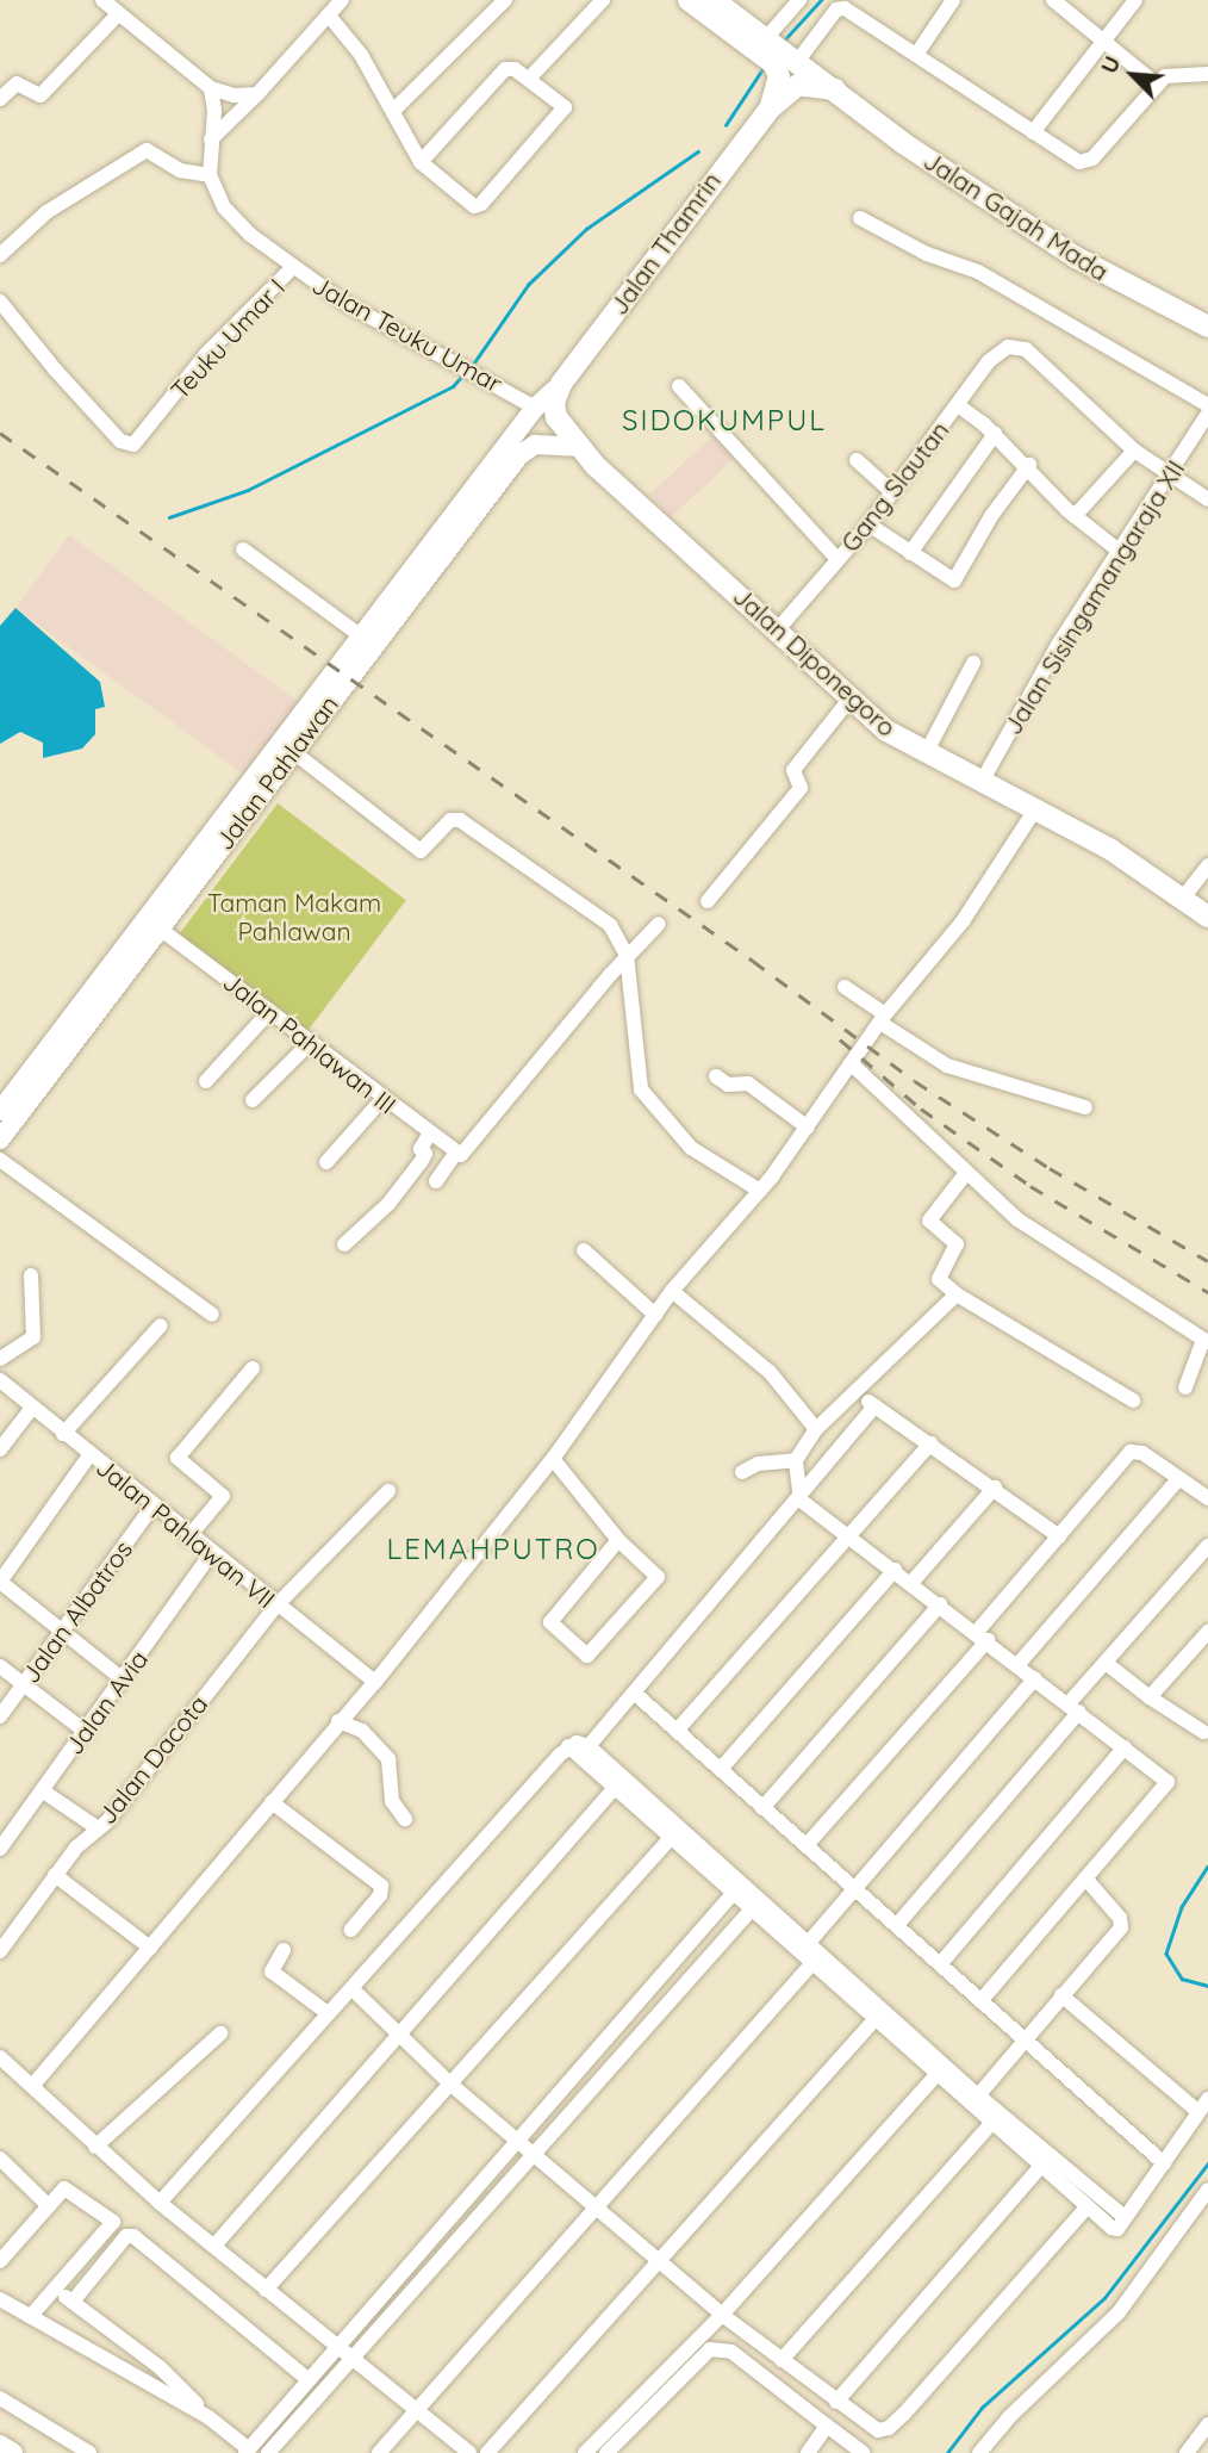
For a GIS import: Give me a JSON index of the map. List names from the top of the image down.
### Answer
{
  "streets": {
    "highway": ["Jalan Gajah Mada", "Jalan Thamrin", "Jalan Diponegoro"],
    "main road": ["Jalan Pahlawan"],
    "street": [
      "Jalan Teuku Umar",
      "Teuku Umar I",
      "Gang Slautan",
      "Jalan Sisingamangaraja XII",
      "Jalan Pahlawan III",
      "Jalan Pahlawan VII",
      "Jalan Albatros",
      "Jalan Avia",
      "Jalan Dacota"
    ]
  },
  "crossings": [
    ["Jalan Gajah Mada", "Jalan Thamrin"],
    ["Jalan Thamrin", "Jalan Pahlawan"],
    ["Jalan Teuku Umar", "Teuku Umar I"],
    ["Jalan Teuku Umar", "Jalan Pahlawan"],
    ["Gang Slautan", "Jalan Diponegoro"],
    ["Jalan Sisingamangaraja XII", "Jalan Diponegoro"],
    ["Jalan Pahlawan", "Jalan Pahlawan III"],
    ["Jalan Pahlawan VII", "Jalan Albatros"],
    ["Jalan Pahlawan VII", "Jalan Avia"],
    ["Jalan Pahlawan VII", "Jalan Dacota"]
  ],
  "districts": ["SIDOKUMPUL", "LEMAHPUTRO"],
  "parks": ["Taman Makam Pahlawan"],
  "north": "top left"
}
